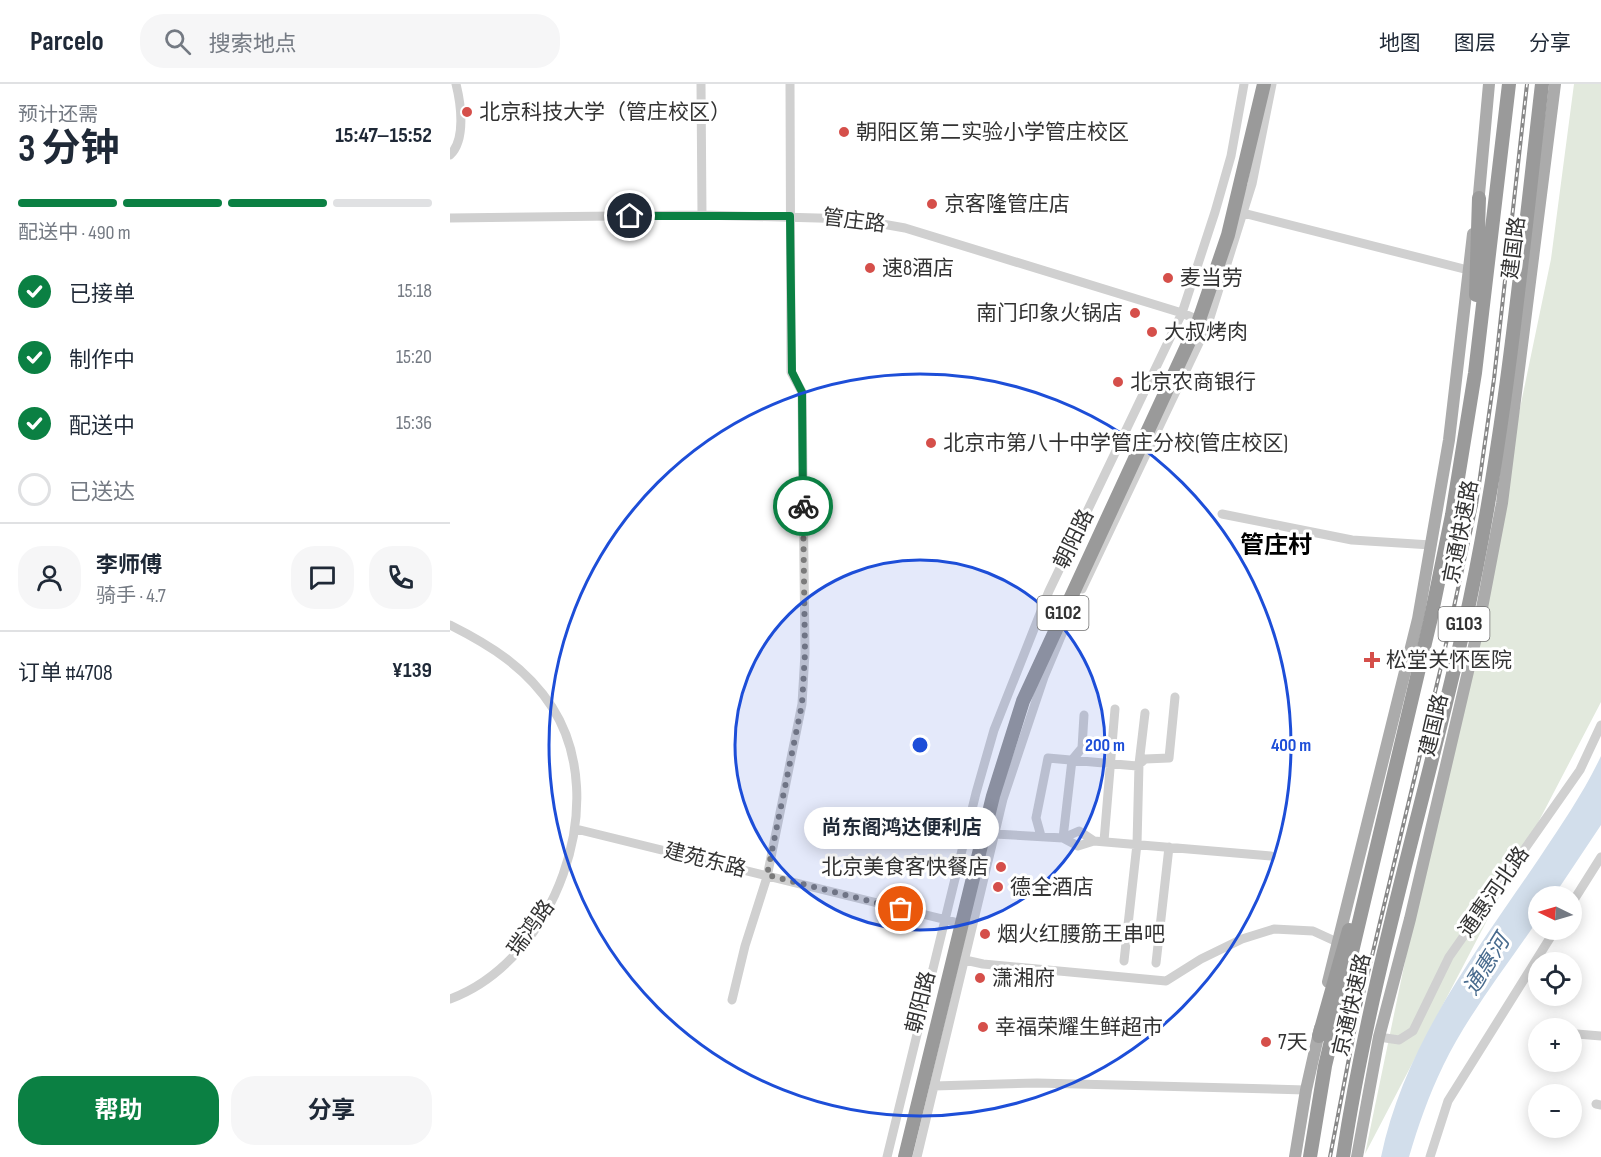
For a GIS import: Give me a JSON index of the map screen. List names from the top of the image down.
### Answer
{
  "streets": {
    "highway": [
      "京通快速路",
      "朝阳路",
      "G102",
      "G103"
    ],
    "main road": ["建国路"],
    "street": [
      "管庄路",
      "建苑东路",
      "通惠河北路",
      "瑞鸿路"
    ]
  },
  "crossings": [
    ["管庄路", "朝阳路"],
    ["建国路", "京通快速路"],
    ["建国路", "通惠河北路"],
    ["朝阳路", "建苑东路"],
    ["建苑东路", "瑞鸿路"]
  ],
  "districts": ["管庄村"],
  "water": ["通惠河"],
  "places": {
    "other": [
      "北京科技大学（管庄校区）",
      "朝阳区第二实验小学管庄校区",
      "京客隆管庄店",
      "速8酒店",
      "麦当劳",
      "南门印象火锅店",
      "大叔烤肉",
      "北京农商银行",
      "北京市第八十中学管庄分校(管庄校区)",
      "北京美食客快餐店",
      "德全酒店",
      "尚东阁鸿达便利店",
      "烟火红腰筋王串吧",
      "潇湘府",
      "幸福荣耀生鲜超市",
      "7天"
    ],
    "health": ["松堂关怀医院"]
  },
  "north": "left",
  "page": {
    "header": "Parcelo",
    "search": "搜索地点",
    "nav": ["地图", "图层", "分享"],
    "heading": ["3 分钟", "预计还需", "15:47–15:52"],
    "panel": [
      "李师傅",
      "骑手 · 4.7",
      "订单 #4708",
      "¥139"
    ],
    "bar": "配送中 · 490 m",
    "list": [
      ["已接单", "15:18"],
      ["制作中", "15:20"],
      ["配送中", "15:36"],
      "已送达"
    ],
    "bubble": "尚东阁鸿达便利店",
    "map_buttons": ["+", "−"],
    "buttons": ["帮助", "分享"]
  },
  "rings": ["200 m", "400 m"]
}
